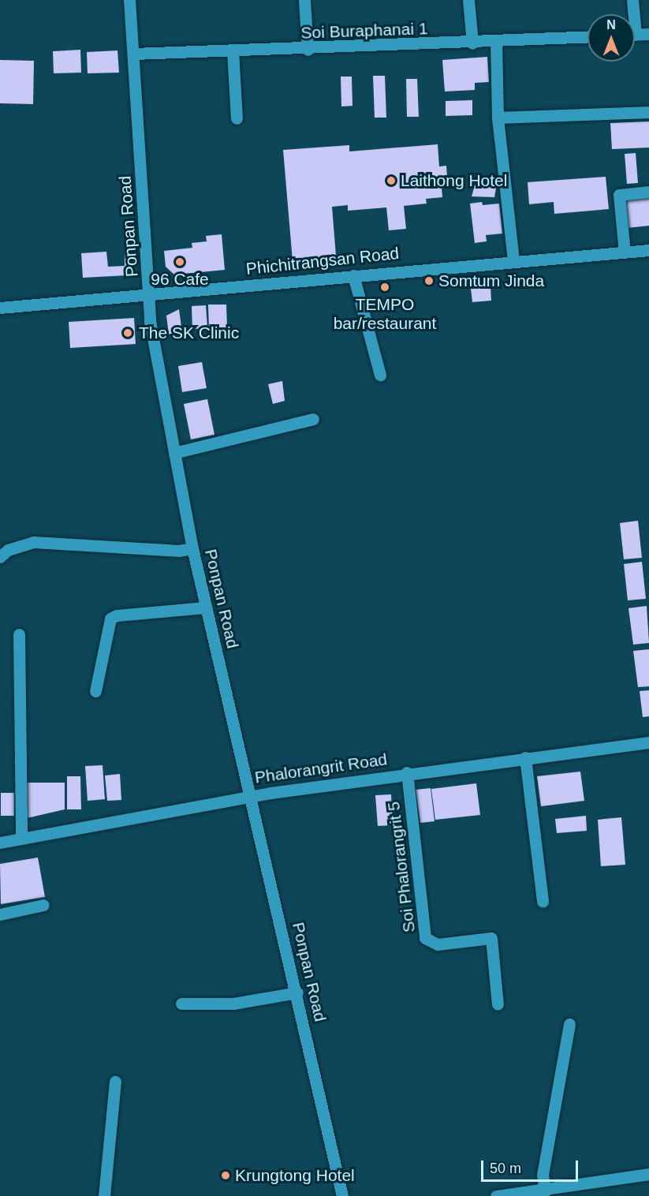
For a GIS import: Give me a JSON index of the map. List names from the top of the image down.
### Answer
{
  "streets": {
    "street": [
      "Soi Buraphanai 1",
      "Ponpan Road",
      "Phichitrangsan Road",
      "Phalorangrit Road",
      "Soi Phalorangrit 5"
    ]
  },
  "crossings": [
    ["Soi Buraphanai 1", "Ponpan Road"],
    ["Ponpan Road", "Phichitrangsan Road"],
    ["Ponpan Road", "Phalorangrit Road"],
    ["Phalorangrit Road", "Soi Phalorangrit 5"]
  ],
  "places": [
    "Laithong Hotel",
    "96 Cafe",
    "Somtum Jinda",
    "TEMPO bar/restaurant",
    "The SK Clinic",
    "Krungtong Hotel"
  ],
  "scale_bar": "50 m",
  "north": "top"
}
